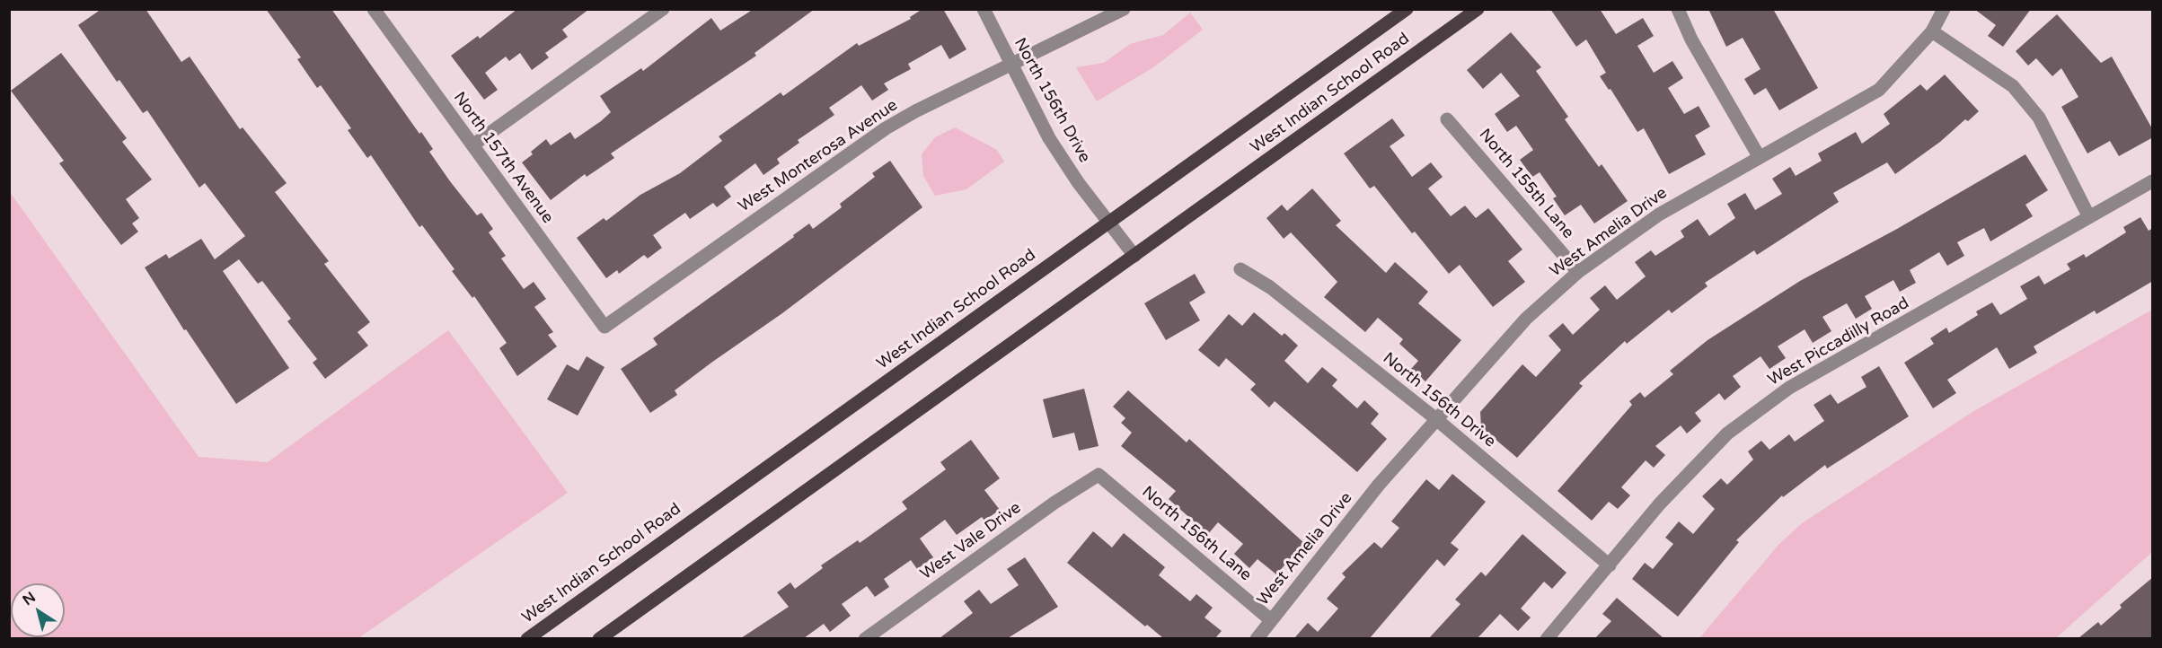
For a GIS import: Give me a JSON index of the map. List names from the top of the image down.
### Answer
{
  "streets": {
    "main road": ["West Indian School Road"],
    "street": [
      "North 156th Drive",
      "West Monterosa Avenue",
      "North 157th Avenue",
      "North 155th Lane",
      "West Amelia Drive",
      "West Piccadilly Road",
      "North 156th Lane",
      "West Vale Drive"
    ]
  },
  "crossings": [
    ["West Indian School Road", "North 156th Drive"],
    ["North 156th Drive", "West Monterosa Avenue"],
    ["North 156th Drive", "West Amelia Drive"],
    ["North 156th Drive", "West Piccadilly Road"],
    ["West Monterosa Avenue", "North 157th Avenue"],
    ["North 155th Lane", "West Amelia Drive"],
    ["West Amelia Drive", "North 156th Lane"],
    ["North 156th Lane", "West Vale Drive"]
  ],
  "north": "top left"
}
